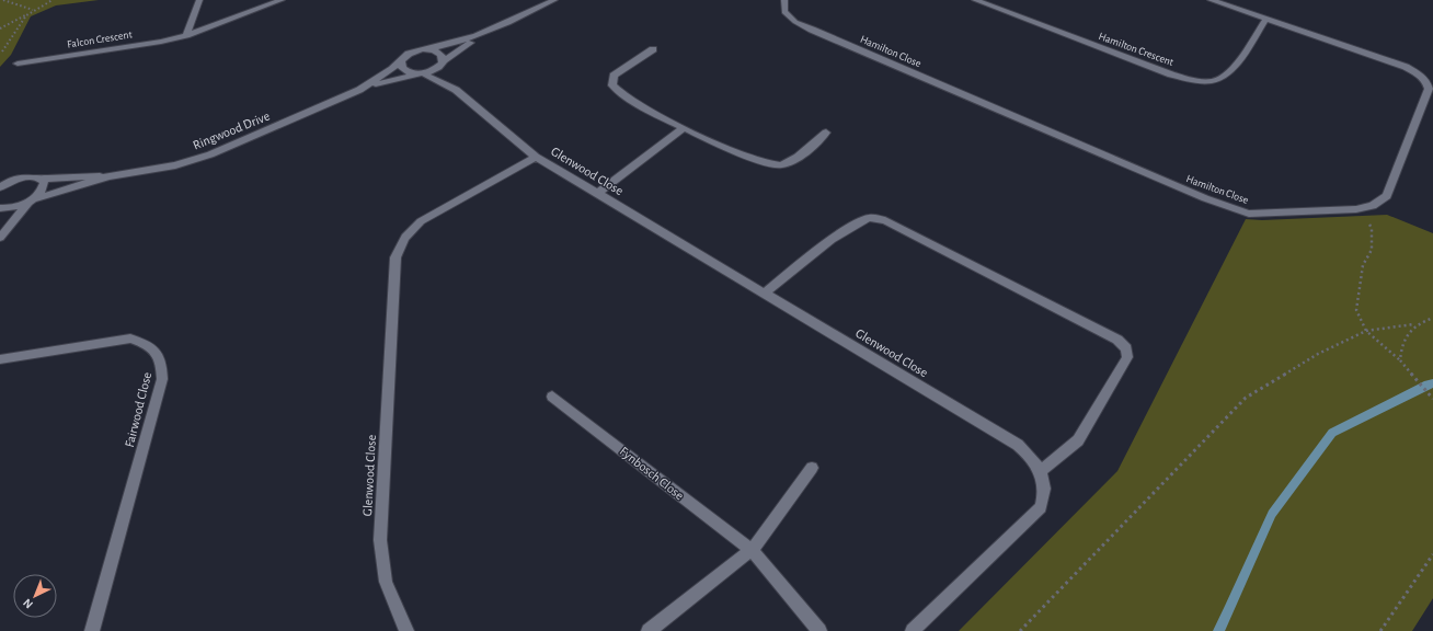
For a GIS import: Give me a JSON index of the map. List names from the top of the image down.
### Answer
{
  "streets": {
    "street": [
      "Falcon Crescent",
      "Hamilton Crescent",
      "Hamilton Close",
      "Ringwood Drive",
      "Glenwood Close",
      "Fairwood Close",
      "Fynbosch Close"
    ]
  },
  "crossings": [
    ["Hamilton Crescent", "Hamilton Close"],
    ["Ringwood Drive", "Glenwood Close"]
  ],
  "north": "bottom left"
}
